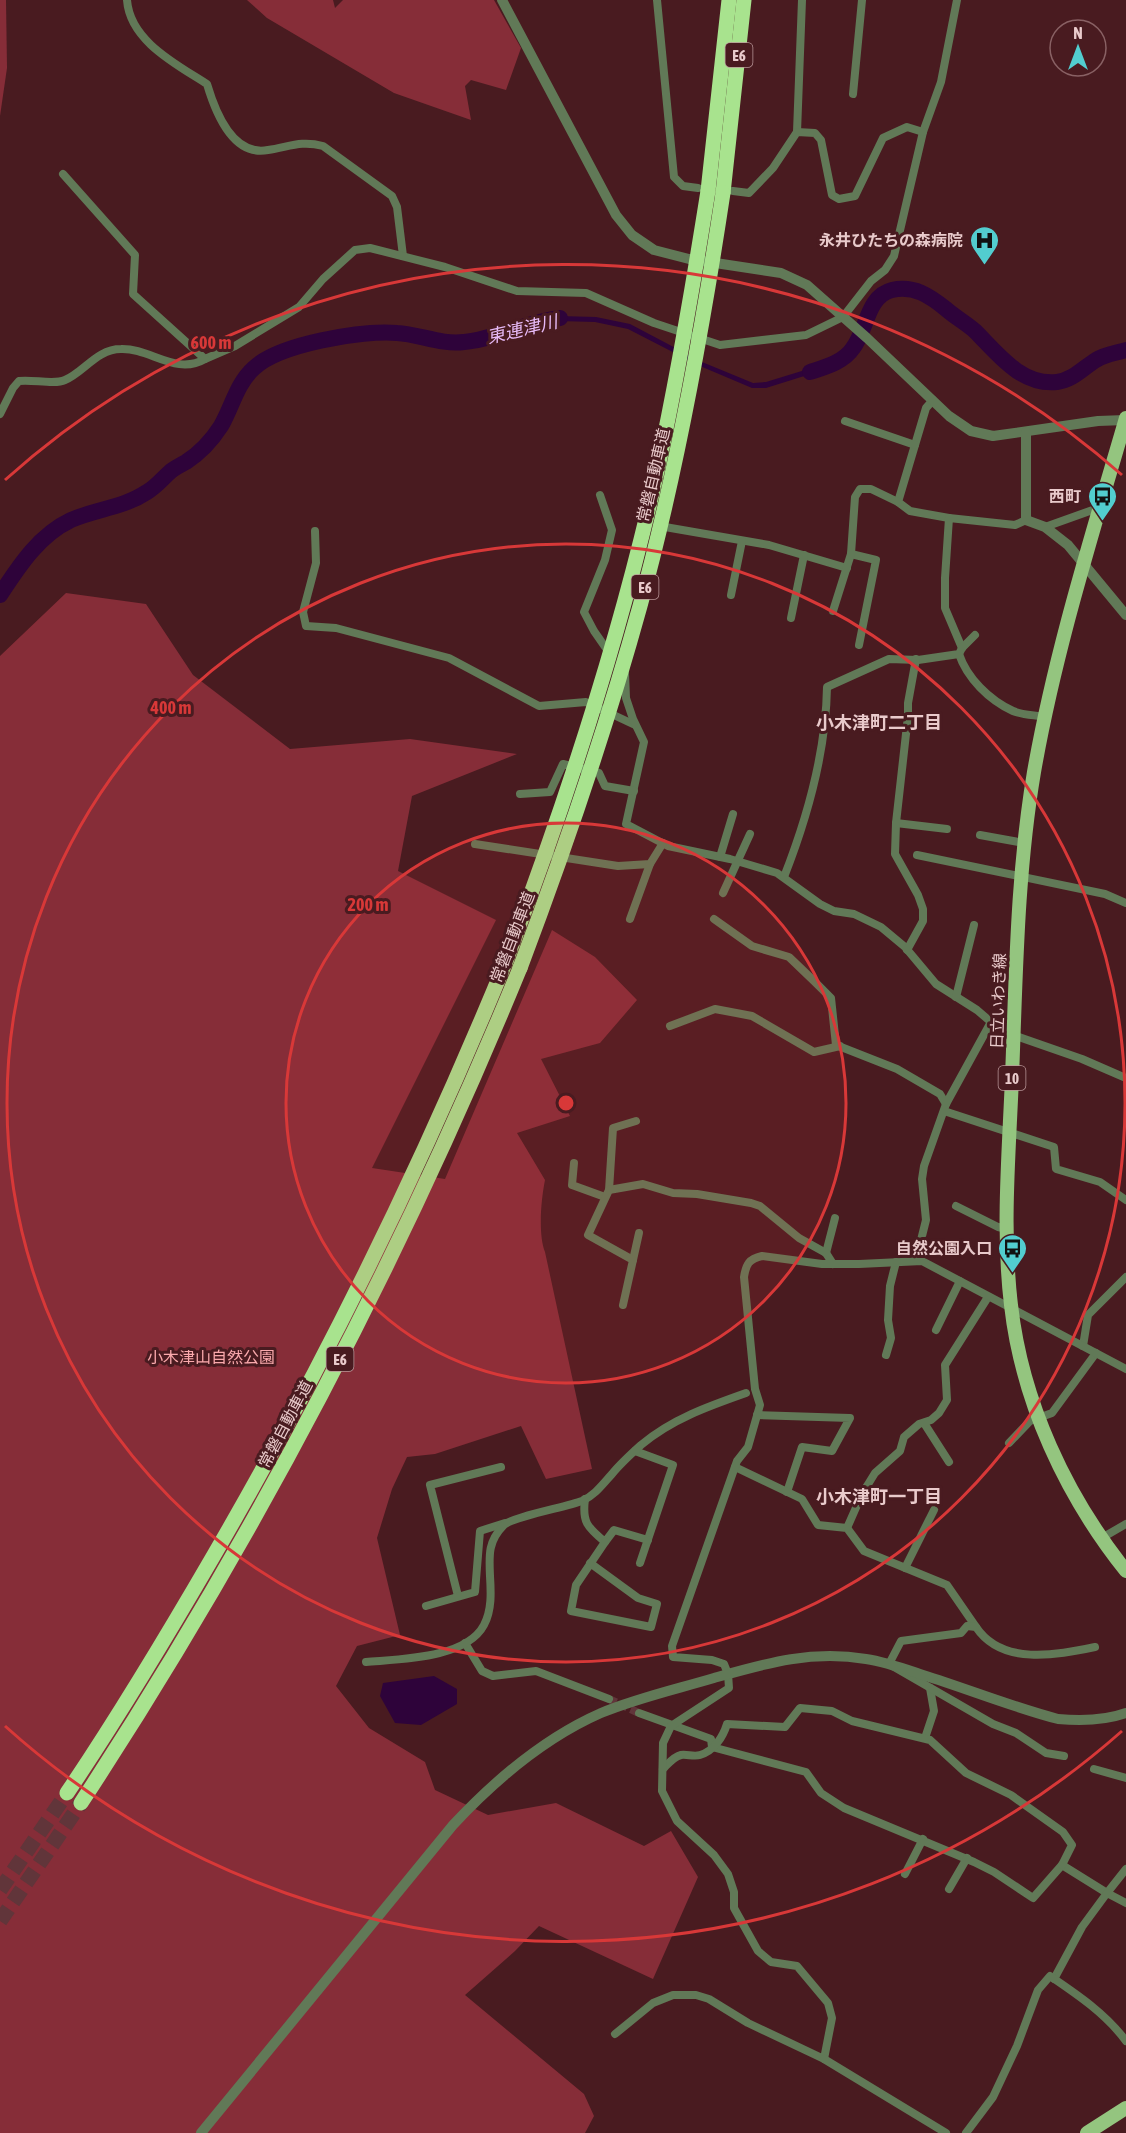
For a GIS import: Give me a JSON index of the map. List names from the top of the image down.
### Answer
{
  "streets": {
    "highway": ["E6", "常磐自動車道"],
    "main road": ["日立いわき線", "10"]
  },
  "districts": ["小木津町二丁目", "小木津町一丁目"],
  "water": ["東連津川"],
  "parks": ["小木津山自然公園"],
  "places": {
    "hospital": ["永井ひたちの森病院"],
    "bus stop": ["西町", "自然公園入口"]
  },
  "north": "top",
  "rings": ["600 m", "400 m", "200 m"]
}
